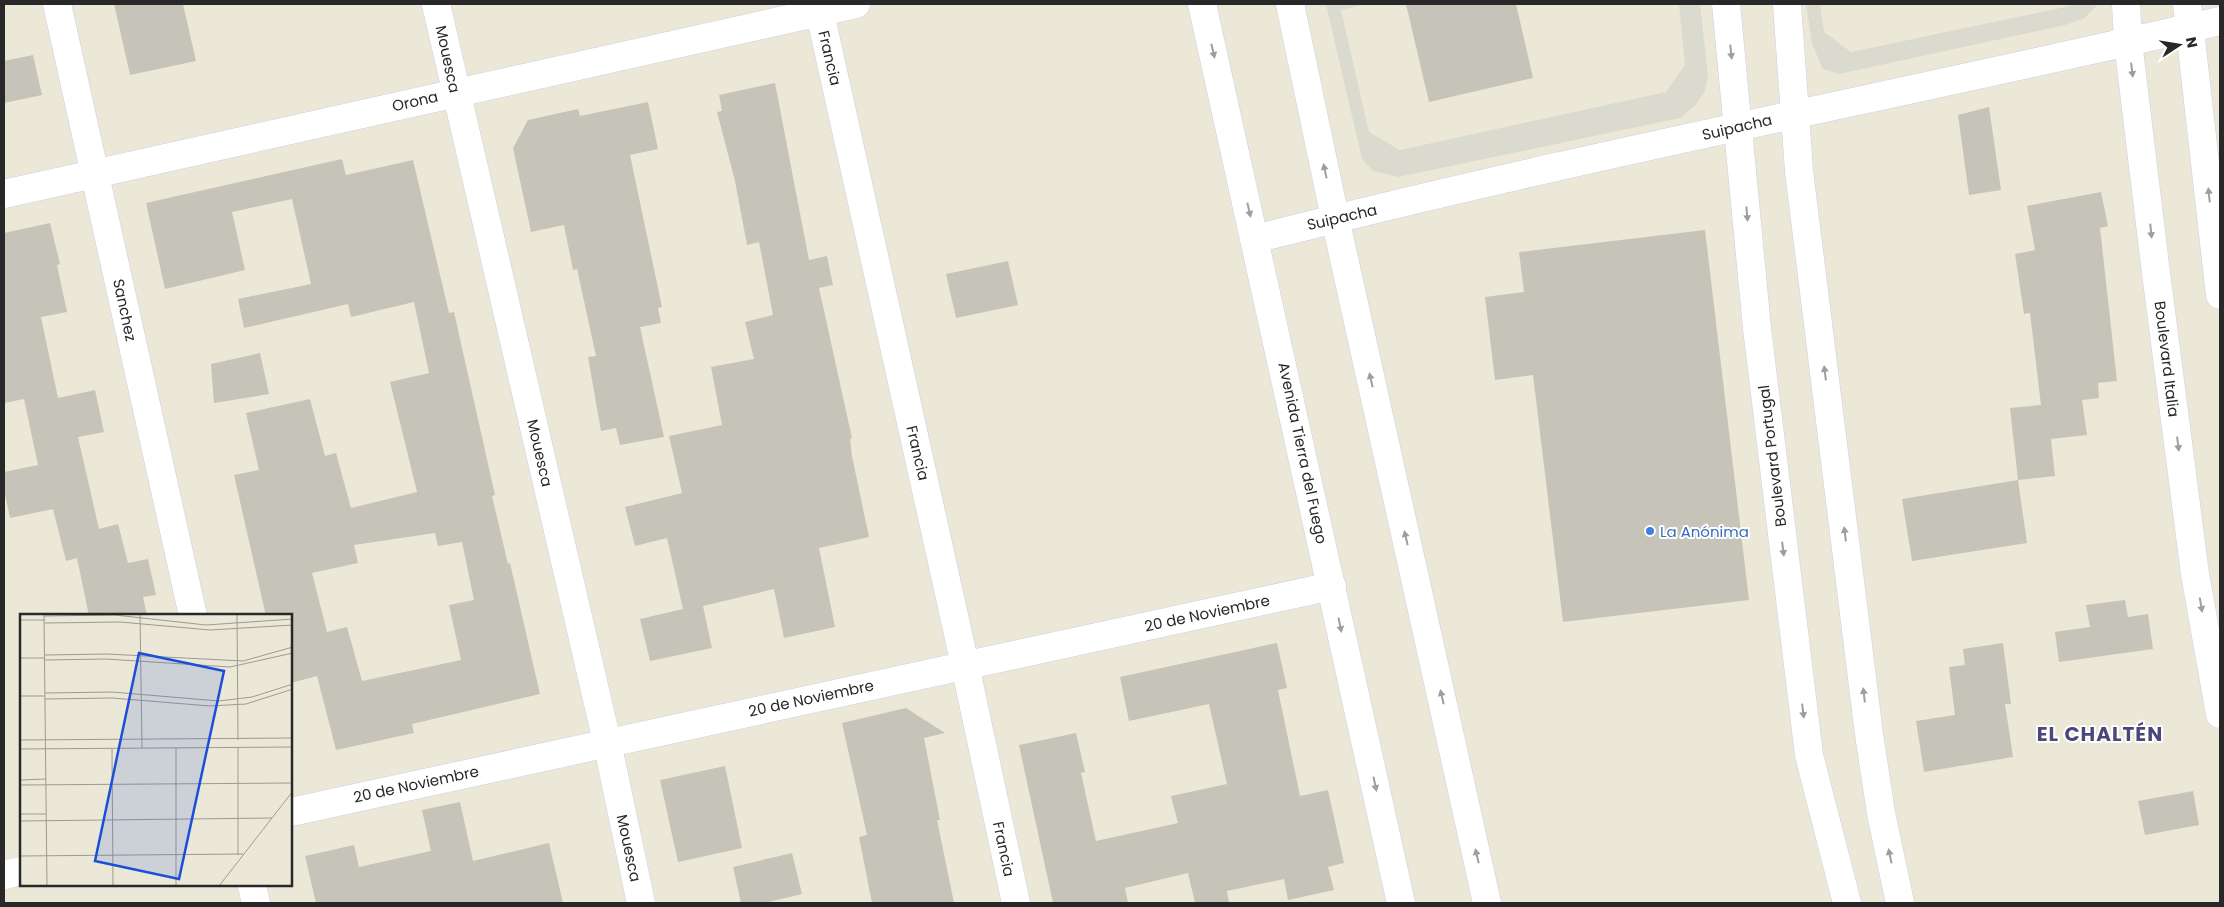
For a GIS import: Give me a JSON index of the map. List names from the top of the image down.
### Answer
{
  "streets": {
    "street": [
      "Francia",
      "Mouesca",
      "Orona",
      "Suipacha",
      "Sanchez",
      "Boulevard Italia",
      "Avenida Tierra del Fuego",
      "Boulevard Portugal",
      "20 de Noviembre"
    ]
  },
  "crossings": [
    ["Francia", "Orona"],
    ["Francia", "20 de Noviembre"],
    ["Mouesca", "Orona"],
    ["Mouesca", "20 de Noviembre"],
    ["Orona", "Sanchez"],
    ["Suipacha", "Boulevard Italia"],
    ["Suipacha", "Avenida Tierra del Fuego"],
    ["Suipacha", "Boulevard Portugal"],
    ["Avenida Tierra del Fuego", "20 de Noviembre"]
  ],
  "districts": ["EL CHALTÉN"],
  "places": ["La Anónima"],
  "north": "right"
}
